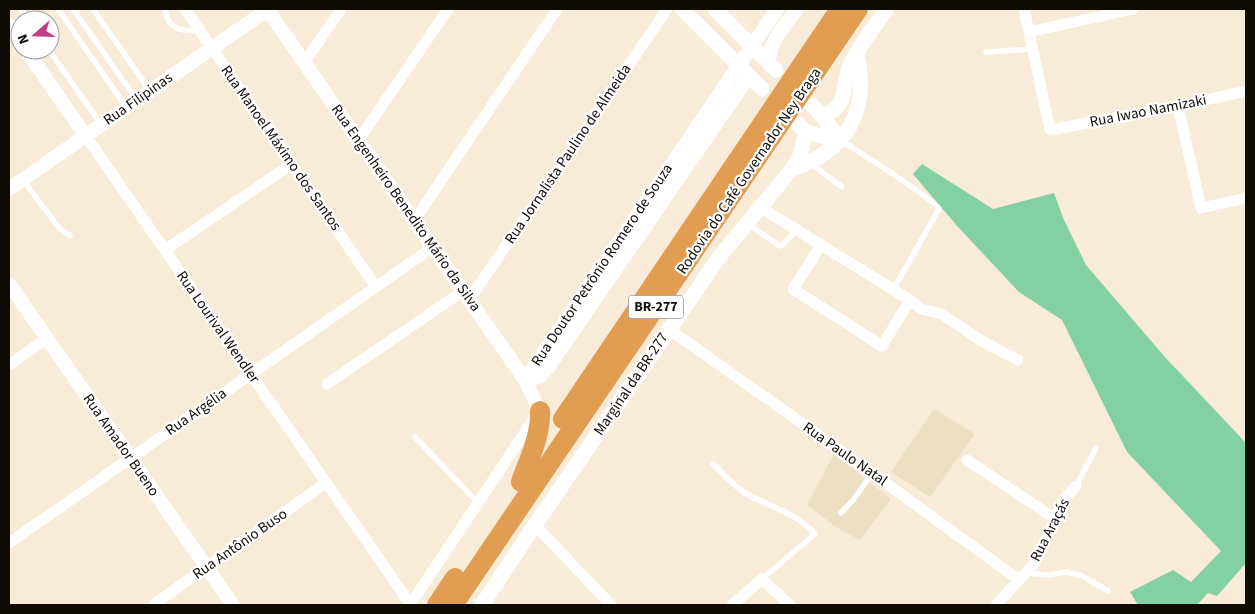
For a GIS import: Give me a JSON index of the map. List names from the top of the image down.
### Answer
{
  "streets": {
    "highway": ["Rodovia do Café Governador Ney Braga", "BR-277"],
    "main road": ["Marginal da BR-277"],
    "street": [
      "Rua Filipinas",
      "Rua Iwao Namizaki",
      "Rua Manoel Máximo dos Santos",
      "Rua Jornalista Paulino de Almeida",
      "Rua Engenheiro Benedito Mário da Silva",
      "Rua Doutor Petrônio Romero de Souza",
      "Rua Lourival Wendler",
      "Rua Argélia",
      "Rua Amador Bueno",
      "Rua Paulo Natal",
      "Rua Araçás",
      "Rua Antônio Buso"
    ]
  },
  "crossings": [
    ["Rua Filipinas", "Rua Manoel Máximo dos Santos"],
    ["Rua Filipinas", "Rua Engenheiro Benedito Mário da Silva"],
    ["Rua Filipinas", "Rua Lourival Wendler"],
    ["Rua Manoel Máximo dos Santos", "Rua Argélia"],
    ["Rua Jornalista Paulino de Almeida", "Rua Engenheiro Benedito Mário da Silva"],
    ["Rua Engenheiro Benedito Mário da Silva", "Rua Doutor Petrônio Romero de Souza"],
    ["Rua Engenheiro Benedito Mário da Silva", "Rua Argélia"],
    ["BR-277", "Marginal da BR-277"],
    ["Rua Lourival Wendler", "Rua Argélia"],
    ["Rua Lourival Wendler", "Rua Antônio Buso"],
    ["Marginal da BR-277", "Rua Paulo Natal"],
    ["Rua Argélia", "Rua Amador Bueno"],
    ["Rua Amador Bueno", "Rua Antônio Buso"],
    ["Rua Paulo Natal", "Rua Araçás"]
  ],
  "north": "left"
}
